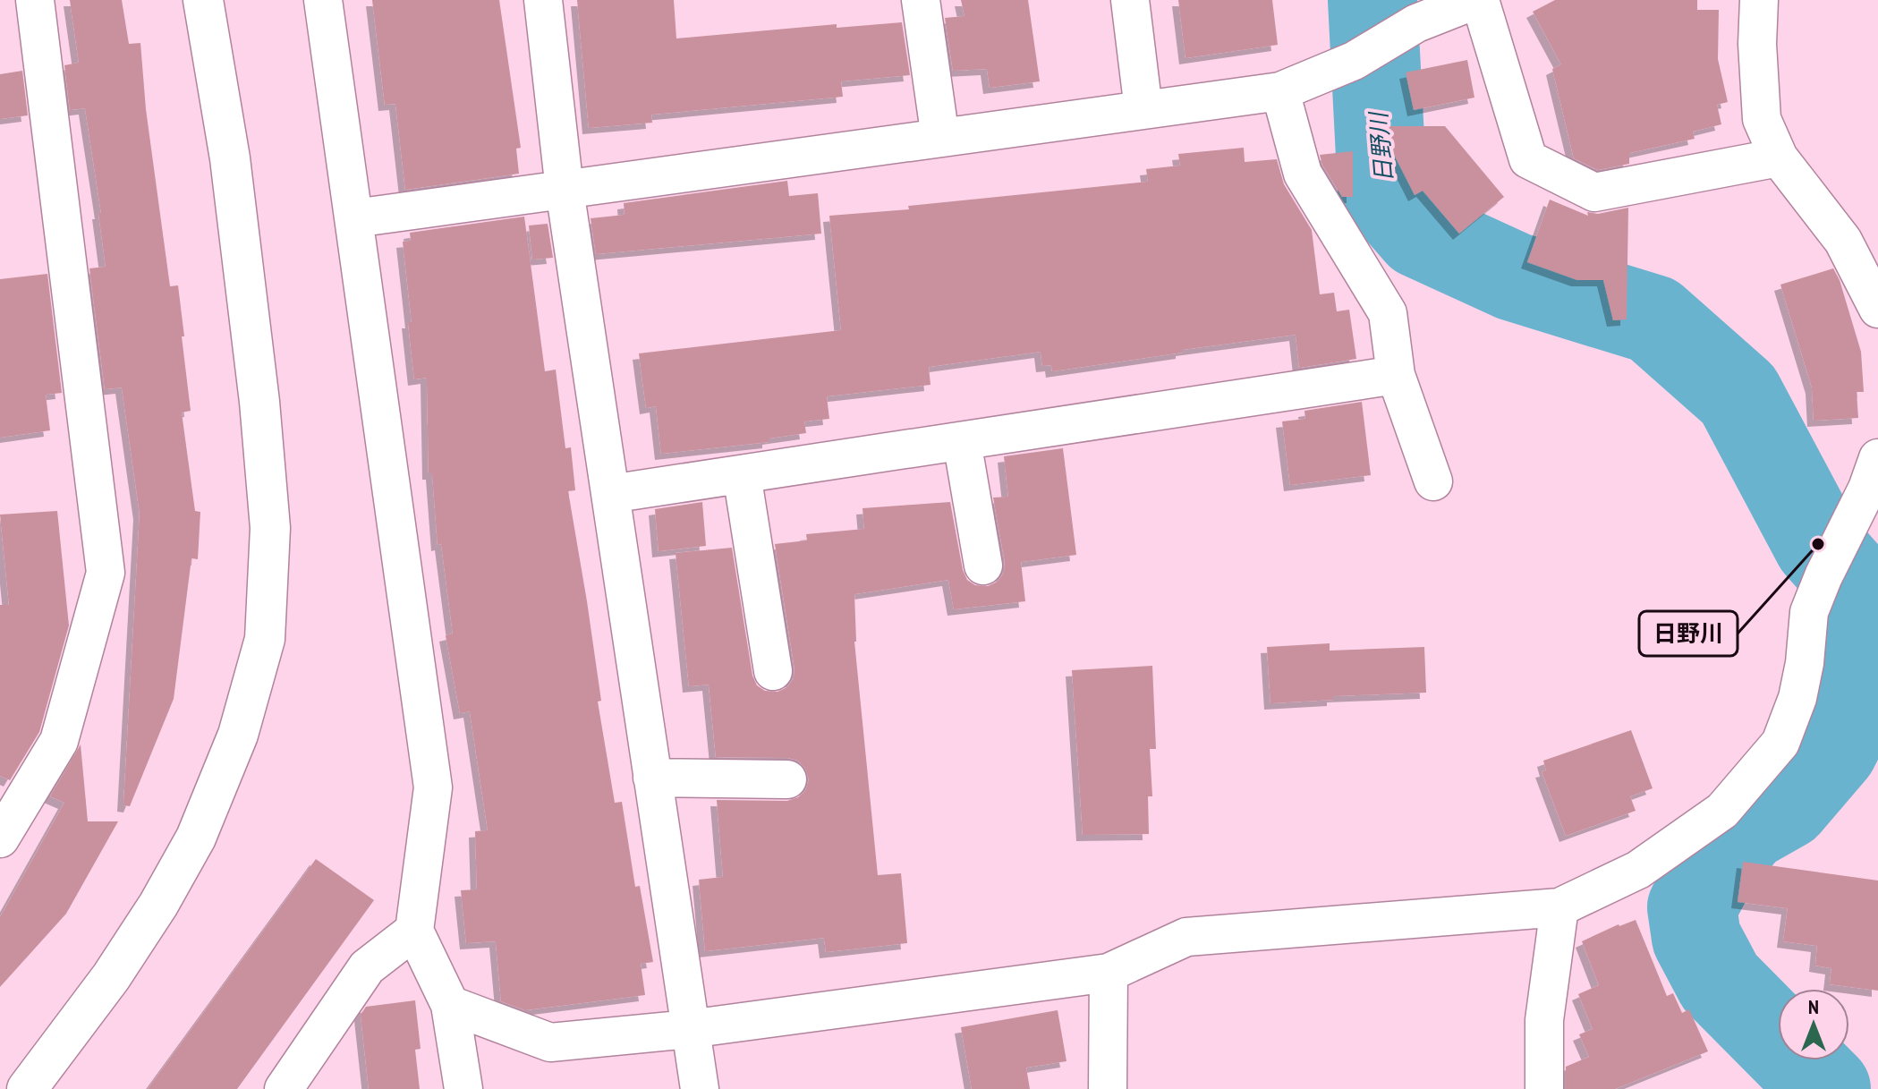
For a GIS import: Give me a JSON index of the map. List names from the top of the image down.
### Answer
{
  "water": ["日野川"],
  "places": ["日野川"],
  "north": "top"
}
